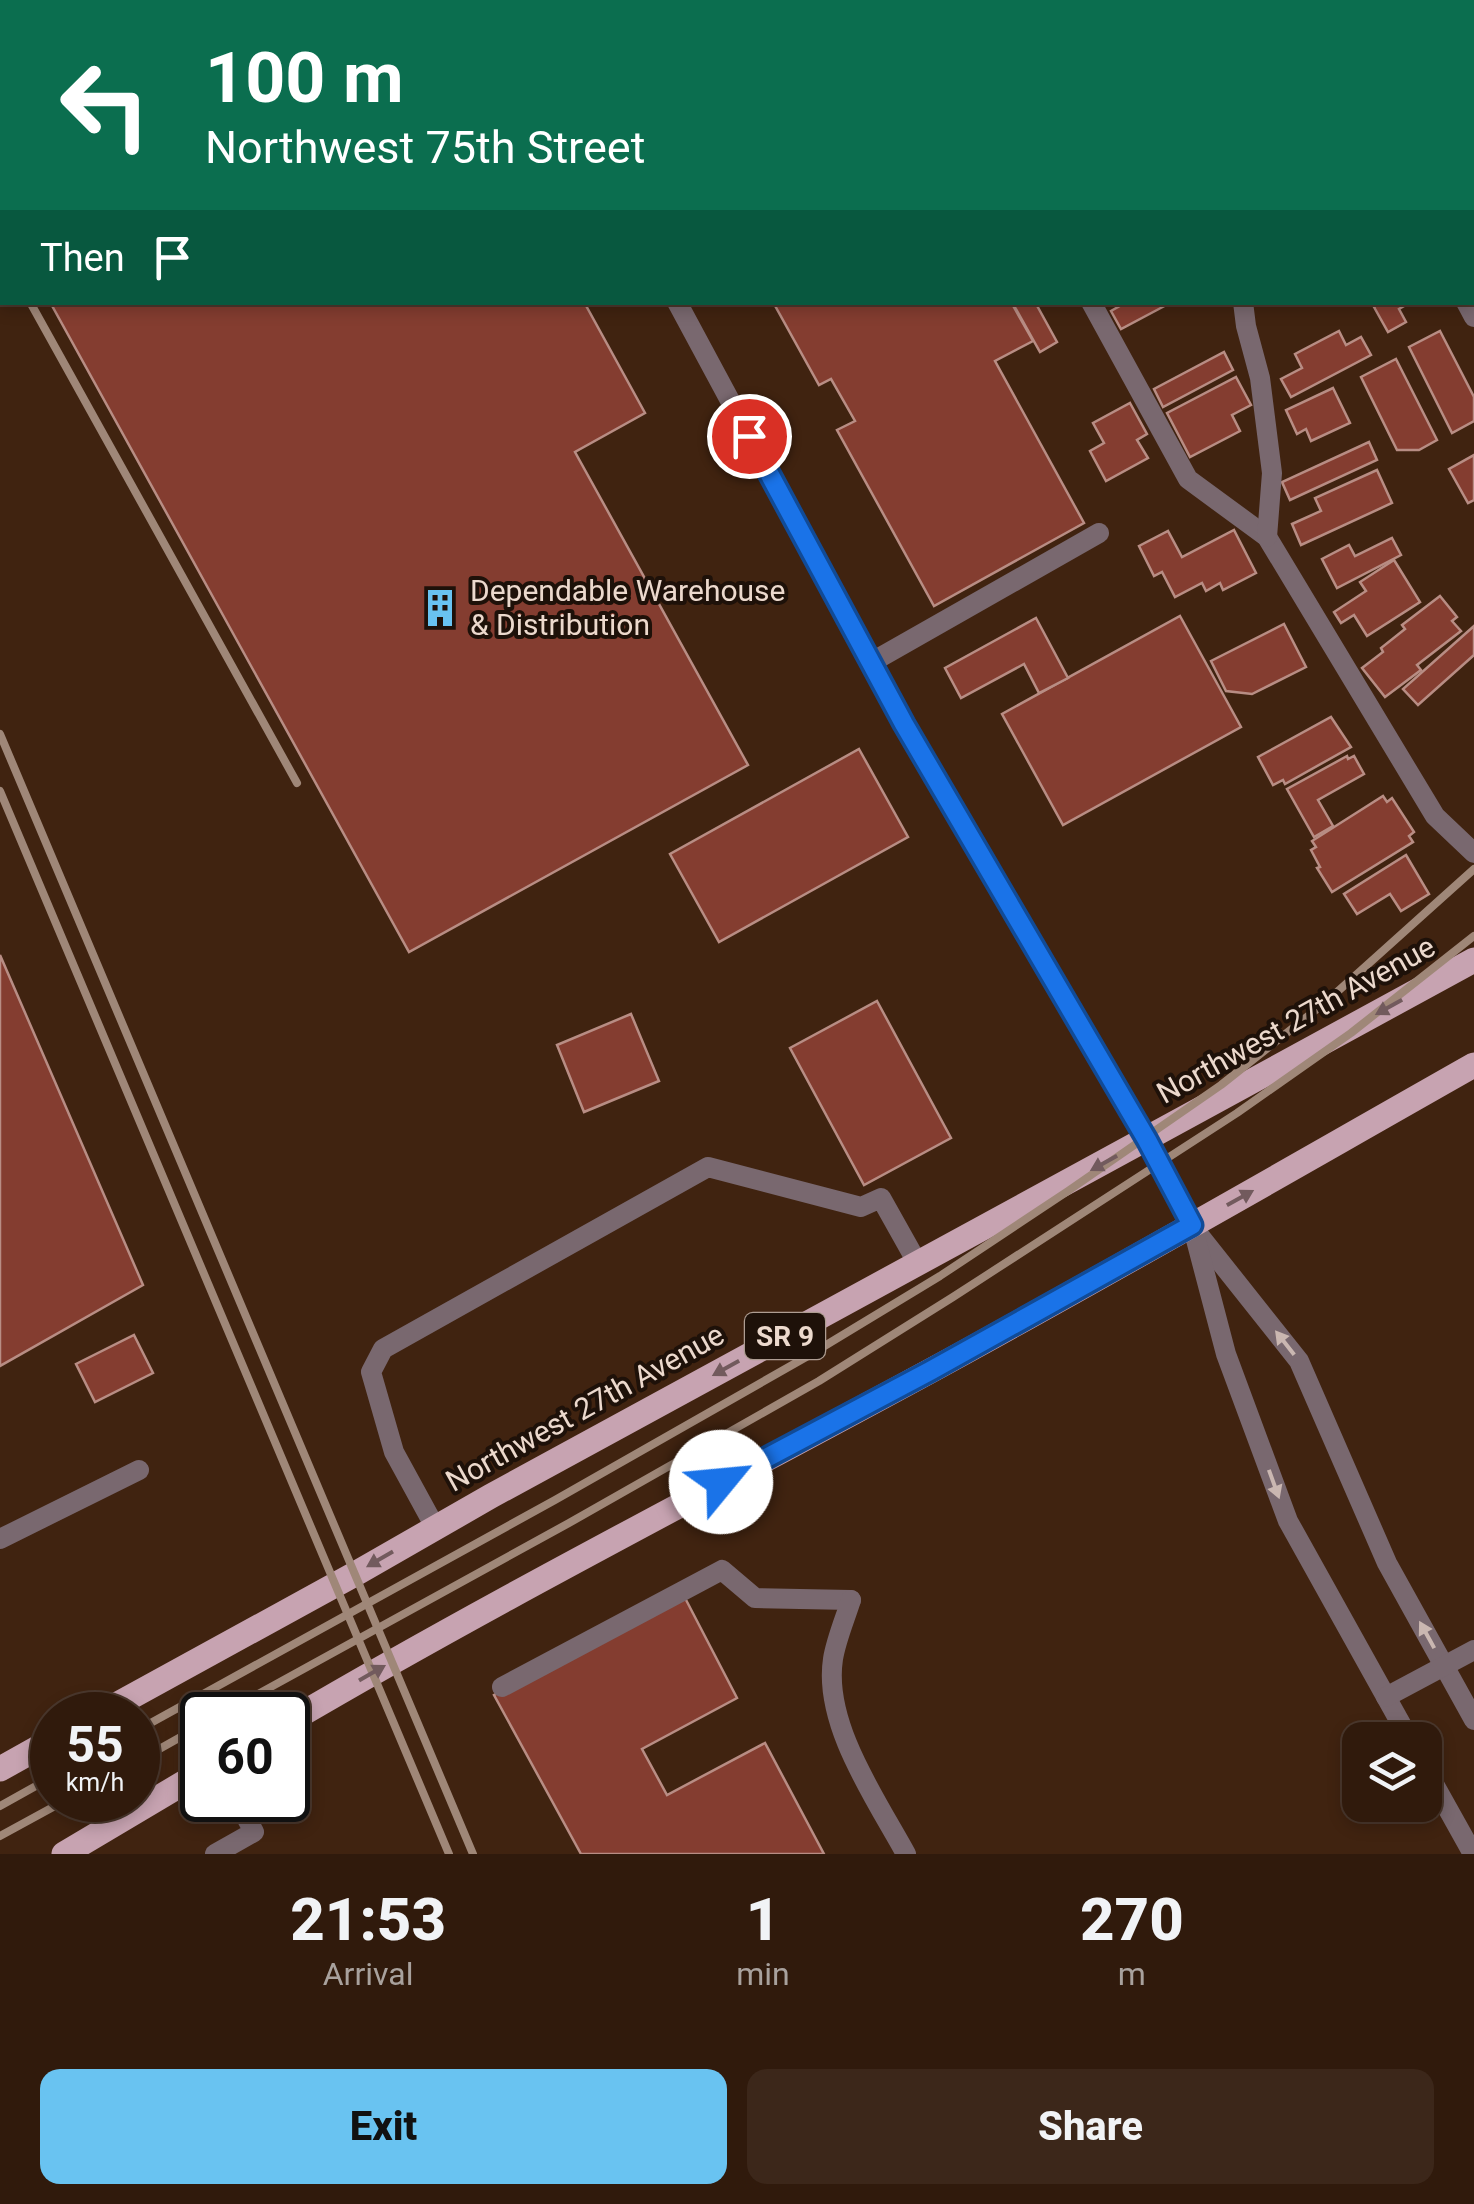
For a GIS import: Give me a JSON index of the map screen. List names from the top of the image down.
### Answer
{
  "streets": {
    "main road": ["Northwest 27th Avenue", "SR 9"]
  },
  "places": {
    "building": ["Dependable Warehouse & Distribution"]
  },
  "page": {
    "turn": ["100 m", "Northwest 75th Street"],
    "then": "Then",
    "speed": "55 km/h",
    "limit": "60",
    "eta": [
      "21:53",
      "Arrival",
      "1",
      "min",
      "270",
      "m"
    ],
    "buttons": ["Exit", "Share"]
  }
}
